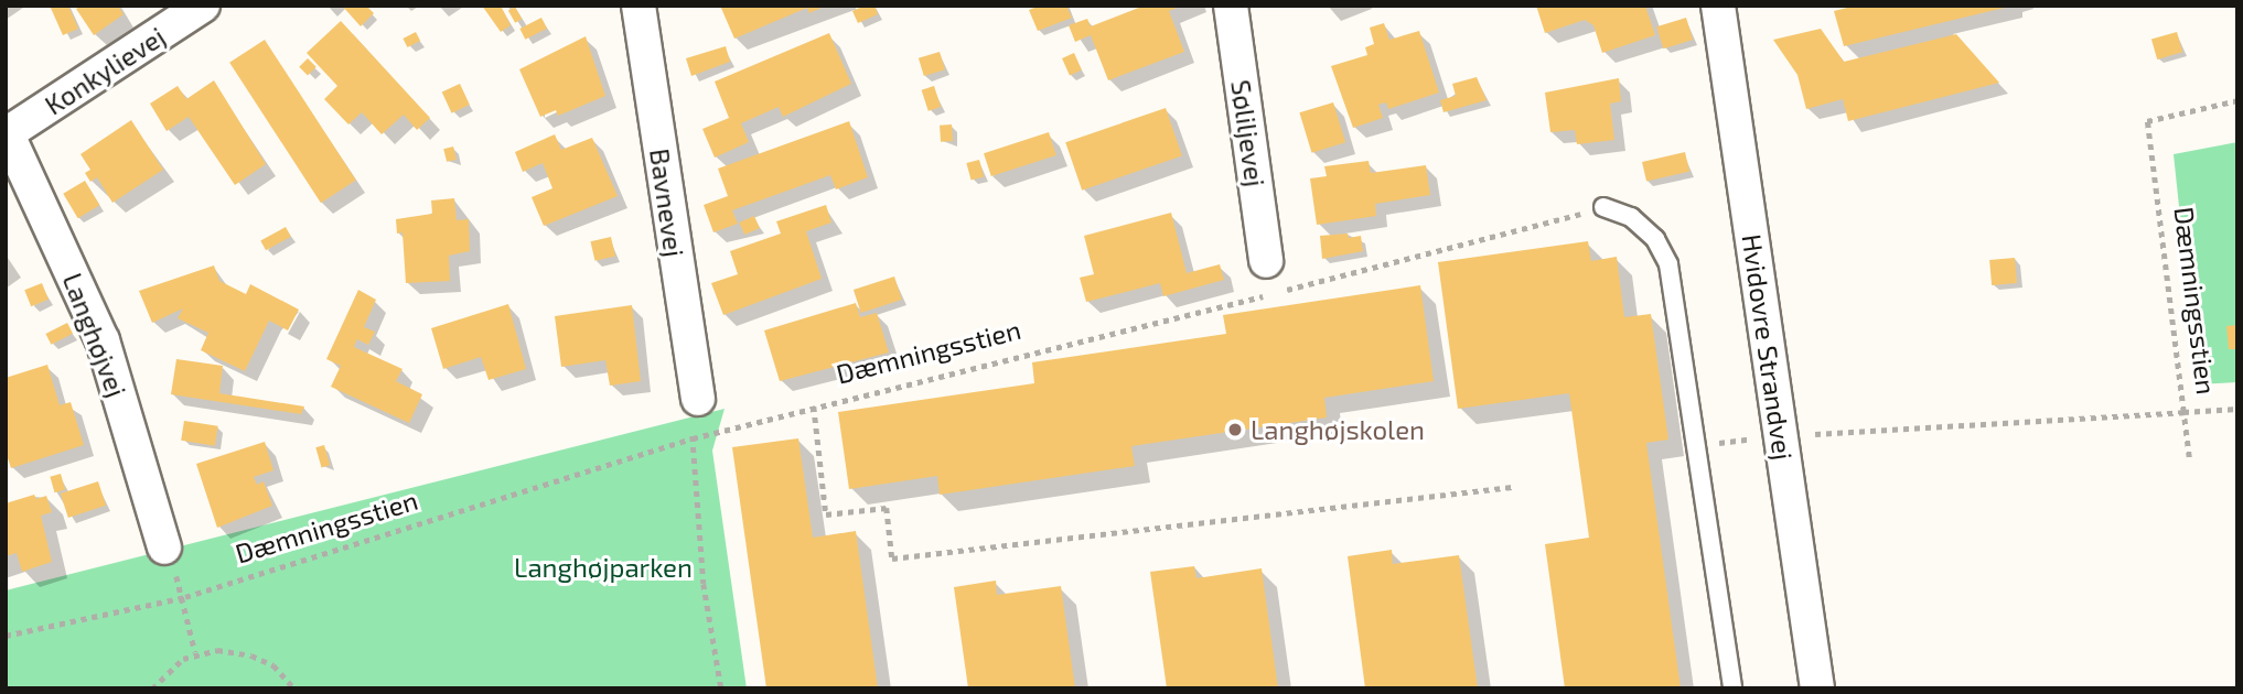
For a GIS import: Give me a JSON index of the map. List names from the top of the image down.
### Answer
{
  "streets": {
    "street": [
      "Konkylievej",
      "Søliljevej",
      "Bavnevej",
      "Langhøjvej",
      "Hvidovre Strandvej"
    ],
    "path": ["Dæmningsstien"]
  },
  "crossings": [
    ["Konkylievej", "Langhøjvej"]
  ],
  "parks": ["Langhøjparken"],
  "places": ["Langhøjskolen"]
}
